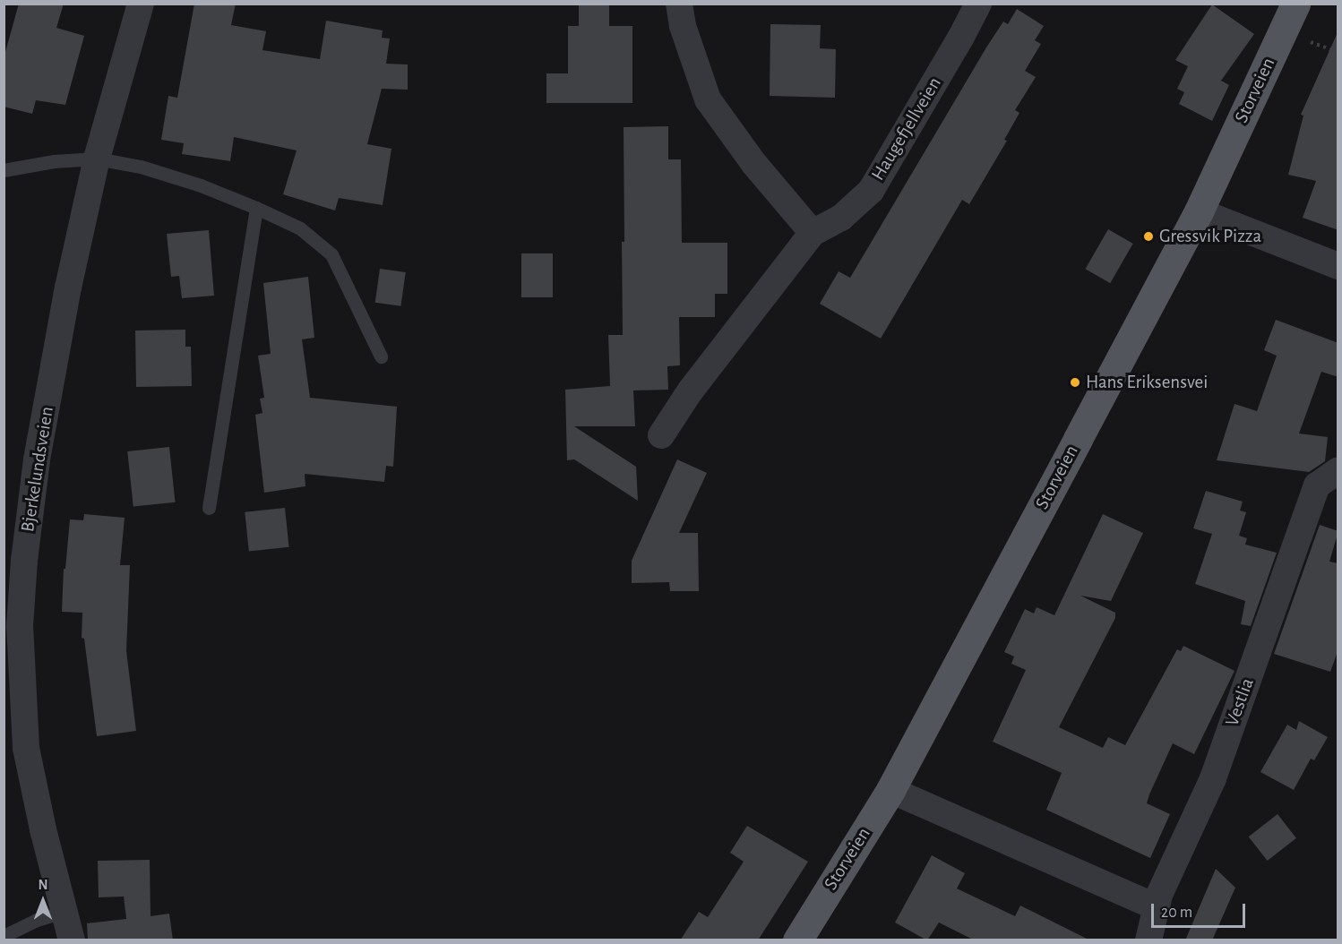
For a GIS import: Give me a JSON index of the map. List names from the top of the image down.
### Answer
{
  "streets": {
    "main road": ["Storveien"],
    "street": ["Haugefjellveien", "Bjerkelundsveien", "Vestlia"]
  },
  "places": ["Gressvik Pizza", "Hans Eriksensvei"],
  "scale_bar": "20 m",
  "north": "top"
}
